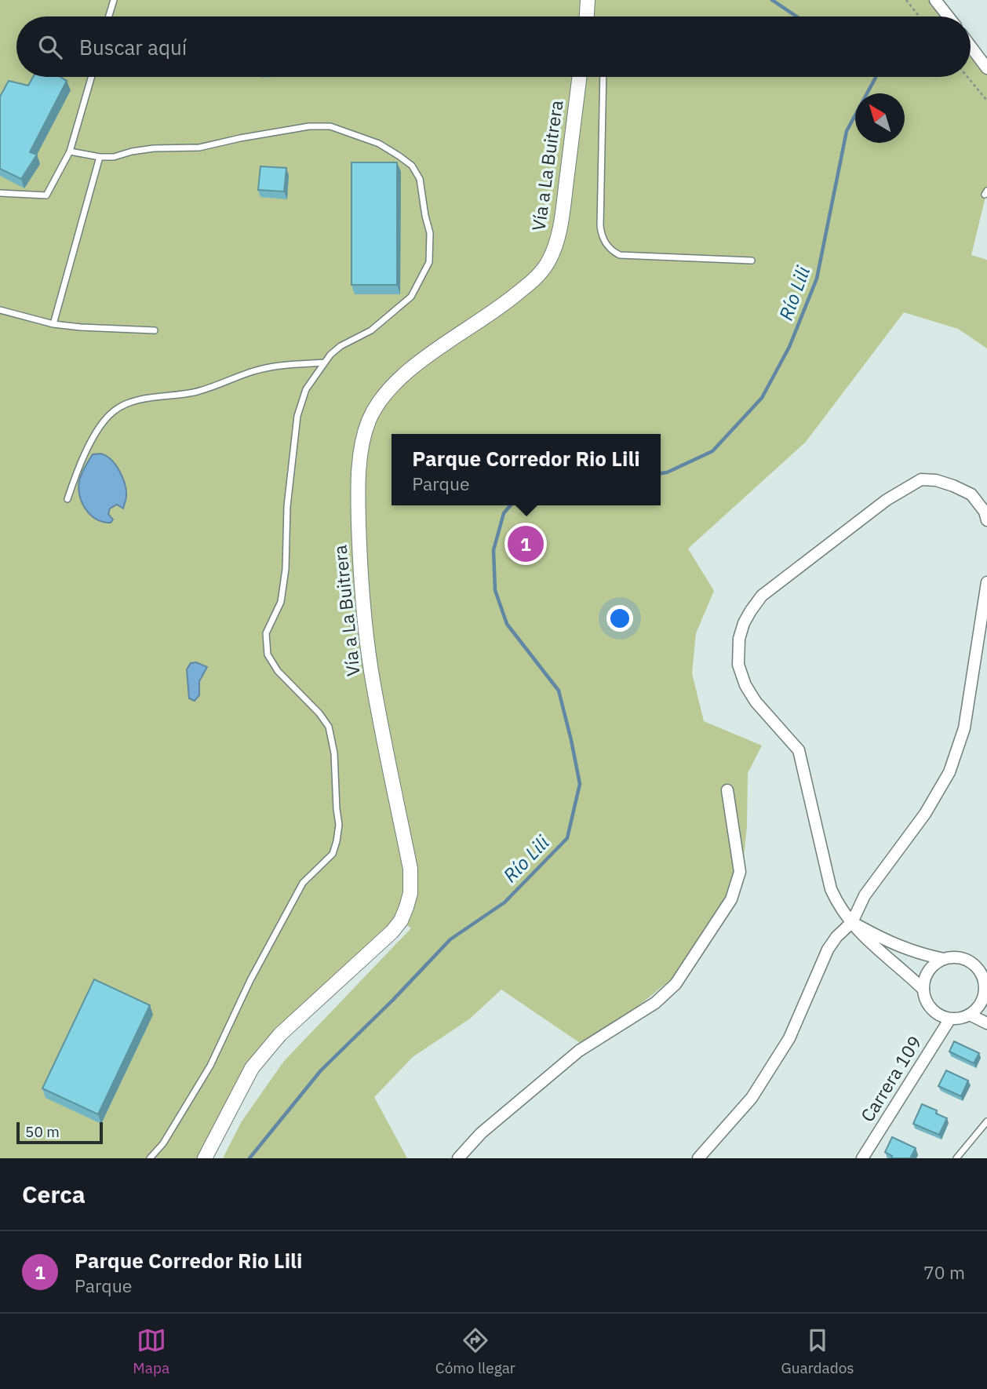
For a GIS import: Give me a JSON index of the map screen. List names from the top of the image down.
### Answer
{
  "streets": {
    "street": ["Vía a La Buitrera", "Carrera 109"]
  },
  "water": ["Río Lili"],
  "scale_bar": "50 m",
  "north": "top left",
  "page": {
    "search": "Buscar aquí",
    "popup": ["Parque Corredor Rio Lili", "Parque"],
    "pins": "1",
    "scale": "50 m",
    "heading": "Cerca",
    "list": [
      {
        "mark": "1",
        "name": "Parque Corredor Rio Lili",
        "note": "Parque",
        "value": "70 m"
      }
    ],
    "nav": ["Mapa", "Cómo llegar", "Guardados"]
  }
}
